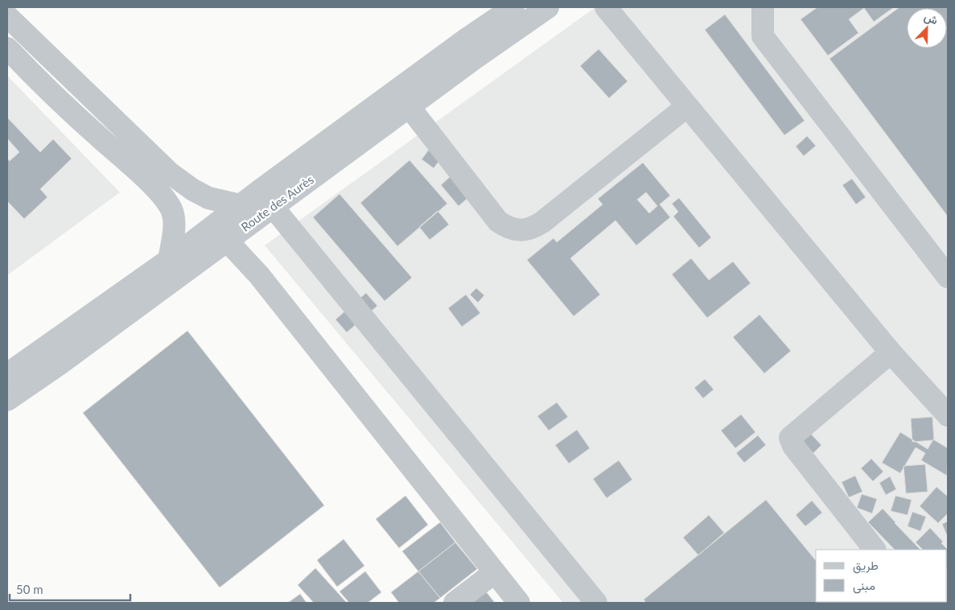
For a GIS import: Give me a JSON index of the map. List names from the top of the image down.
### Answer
{
  "streets": {
    "street": ["Route des Aurès"]
  },
  "legend": ["طريق", "مبنى"],
  "scale_bar": "50 m",
  "north": "top right"
}
